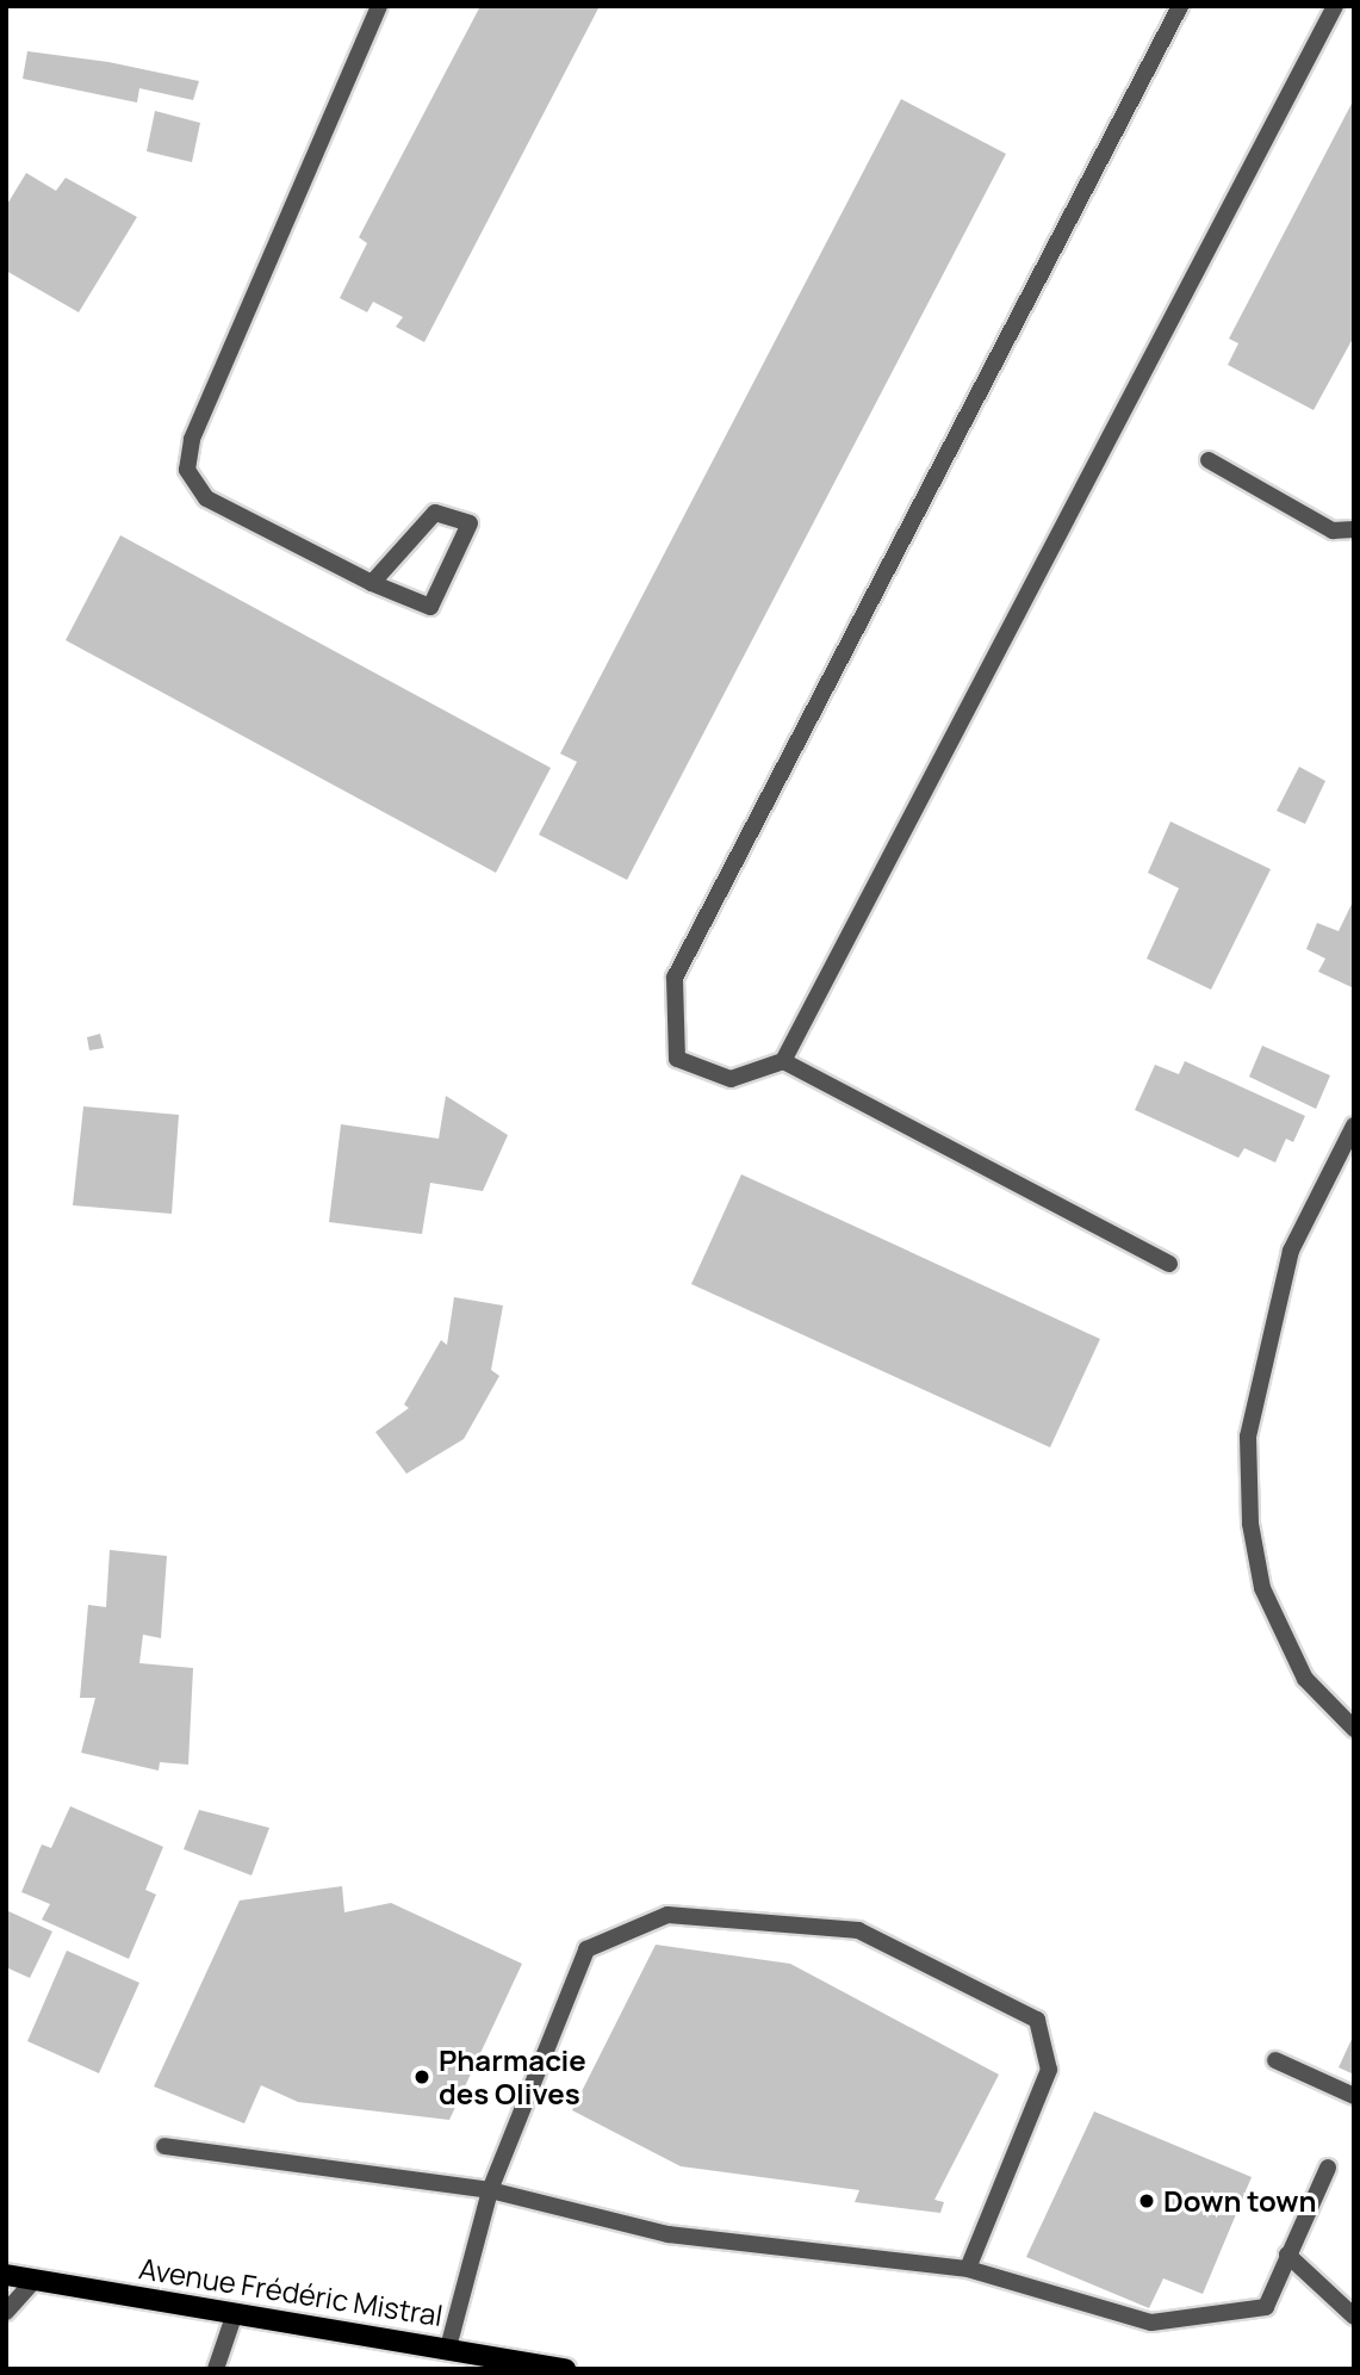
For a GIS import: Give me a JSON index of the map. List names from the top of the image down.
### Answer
{
  "streets": {
    "main road": ["Avenue Frédéric Mistral"]
  },
  "places": ["Pharmacie des Olives", "Down town"]
}
